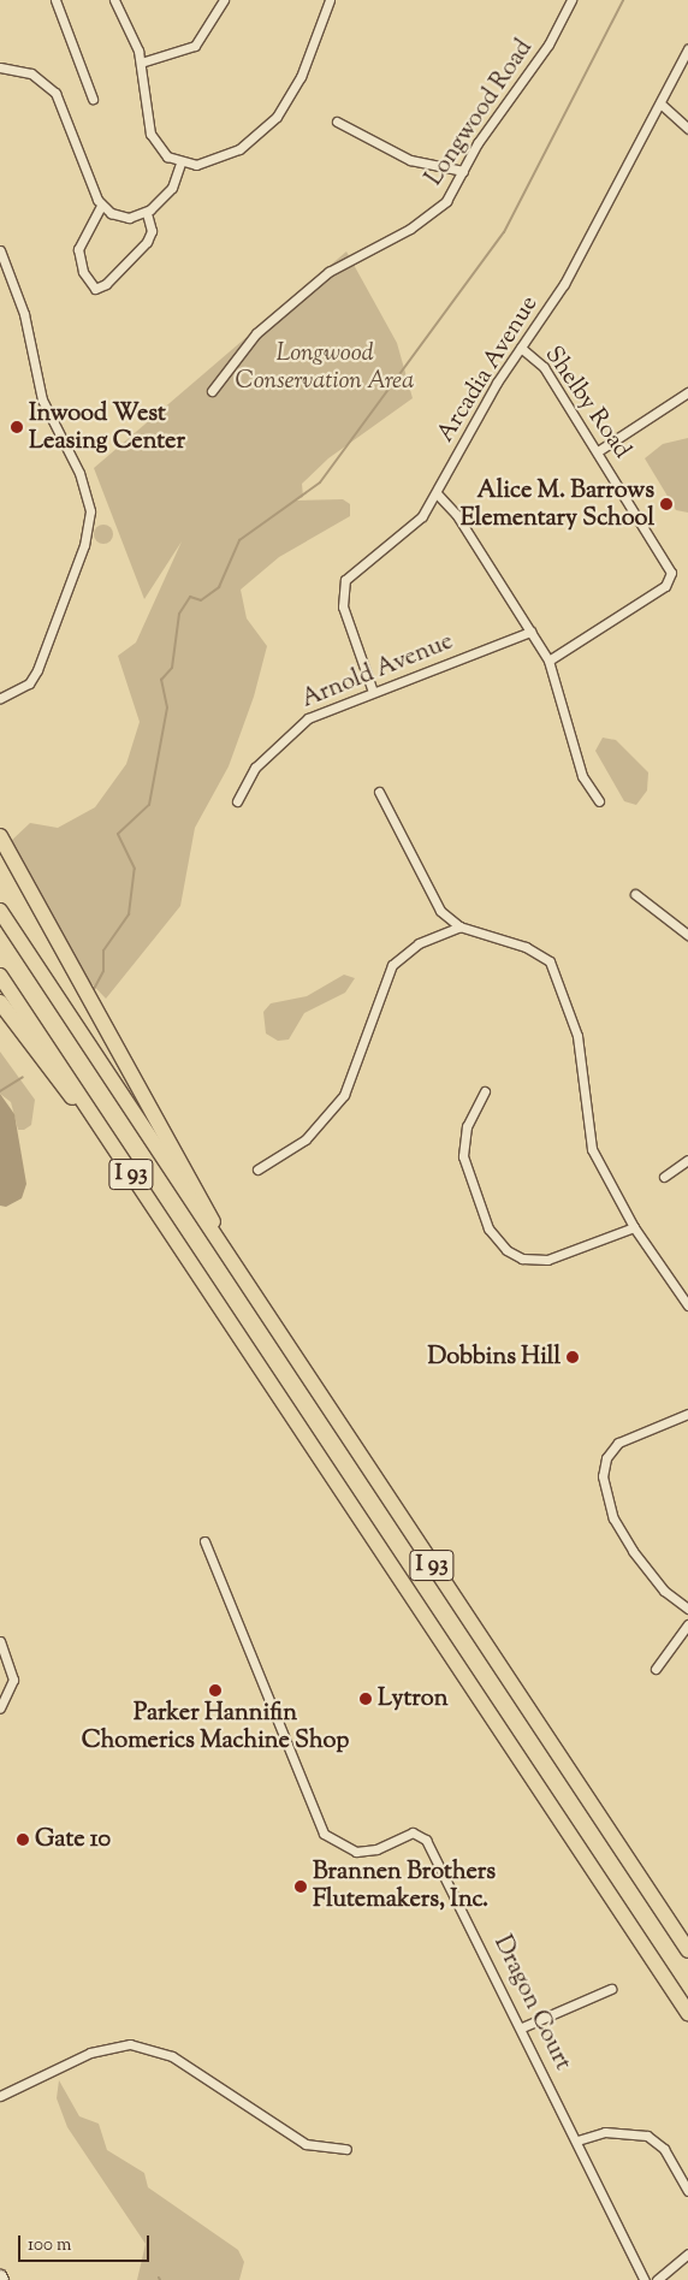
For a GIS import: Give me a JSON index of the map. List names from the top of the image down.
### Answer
{
  "streets": {
    "highway": ["I 93"],
    "street": [
      "Longwood Road",
      "Arcadia Avenue",
      "Shelby Road",
      "Arnold Avenue",
      "Dragon Court"
    ]
  },
  "crossings": [
    ["Arcadia Avenue", "Shelby Road"],
    ["Arcadia Avenue", "Arnold Avenue"]
  ],
  "parks": ["Longwood Conservation Area"],
  "places": [
    "Inwood West Leasing Center",
    "Alice M. Barrows Elementary School",
    "Dobbins Hill",
    "Parker Hannifin Chomerics Machine Shop",
    "Lytron",
    "Gate 10",
    "Brannen Brothers Flutemakers, Inc."
  ],
  "scale_bar": "100 m"
}
